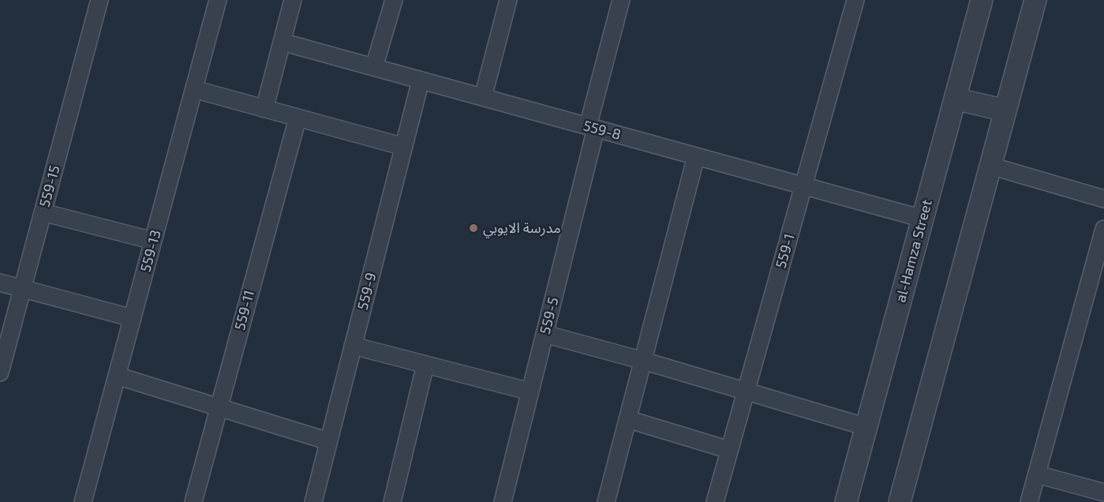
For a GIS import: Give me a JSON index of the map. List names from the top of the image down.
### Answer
{
  "streets": {
    "street": [
      "559-8",
      "559-15",
      "559-13",
      "559-1",
      "al-Hamza Street",
      "559-9",
      "559-11",
      "559-5"
    ]
  },
  "crossings": [
    ["559-8", "559-1"],
    ["559-8", "al-Hamza Street"],
    ["559-8", "559-9"],
    ["559-8", "559-5"]
  ],
  "places": ["مدرسة الايوبي"]
}
